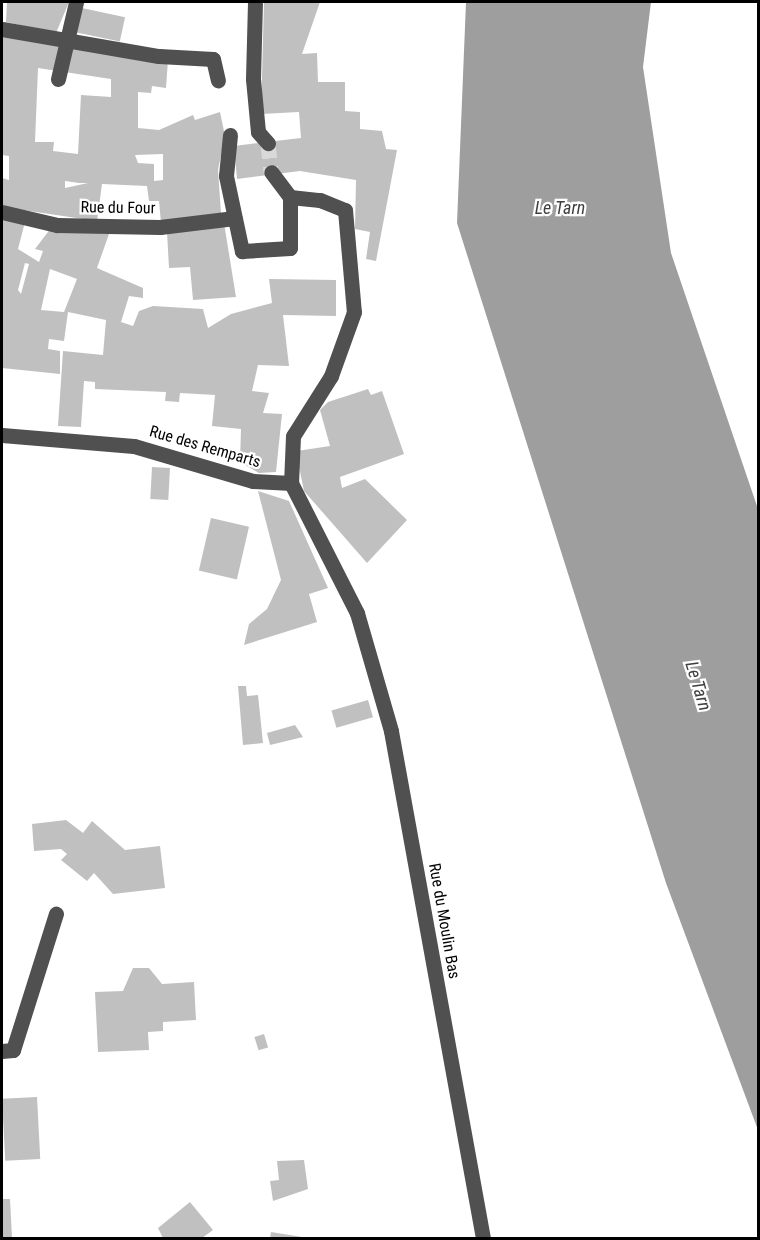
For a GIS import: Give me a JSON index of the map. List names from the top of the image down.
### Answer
{
  "streets": {
    "street": ["Rue du Four", "Rue des Remparts", "Rue du Moulin Bas"]
  },
  "crossings": [
    ["Rue des Remparts", "Rue du Moulin Bas"]
  ],
  "water": ["Le Tarn"]
}
